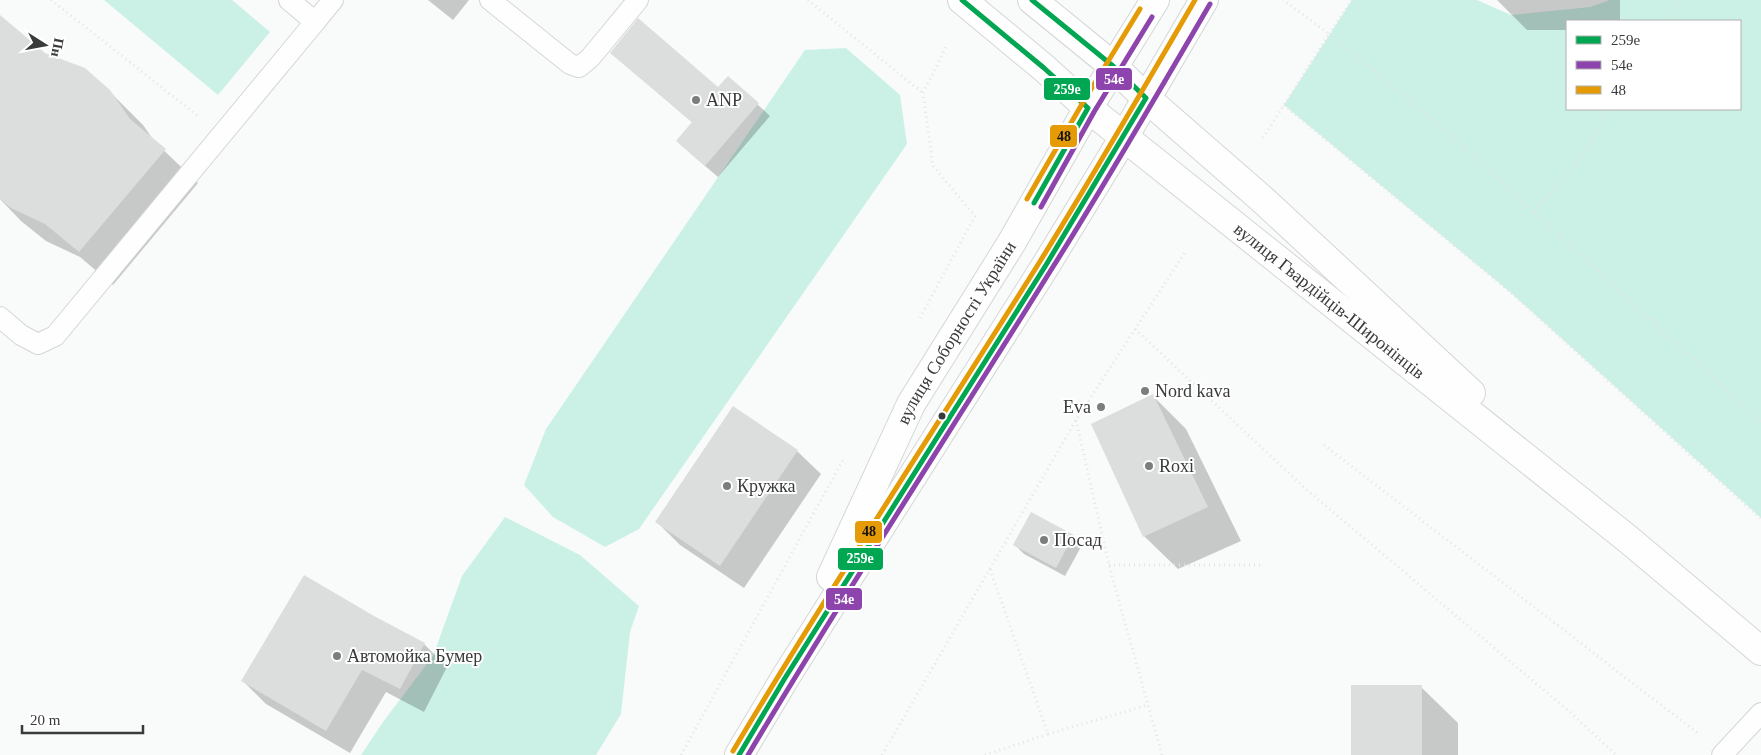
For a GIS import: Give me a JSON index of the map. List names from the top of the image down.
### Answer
{
  "streets": {
    "main road": ["вулиця Гвардійців-Широнінців", "вулиця Соборності України"]
  },
  "crossings": [
    ["вулиця Гвардійців-Широнінців", "вулиця Соборності України"]
  ],
  "places": [
    "ANP",
    "Nord kava",
    "Eva",
    "Roxi",
    "Кружка",
    "Посад",
    "Автомойка Бумер"
  ],
  "lines": ["transit line 259е", "transit line 48", "transit line 54е"],
  "legend": ["259е", "54е", "48"],
  "scale_bar": "20 m",
  "north": "right"
}
